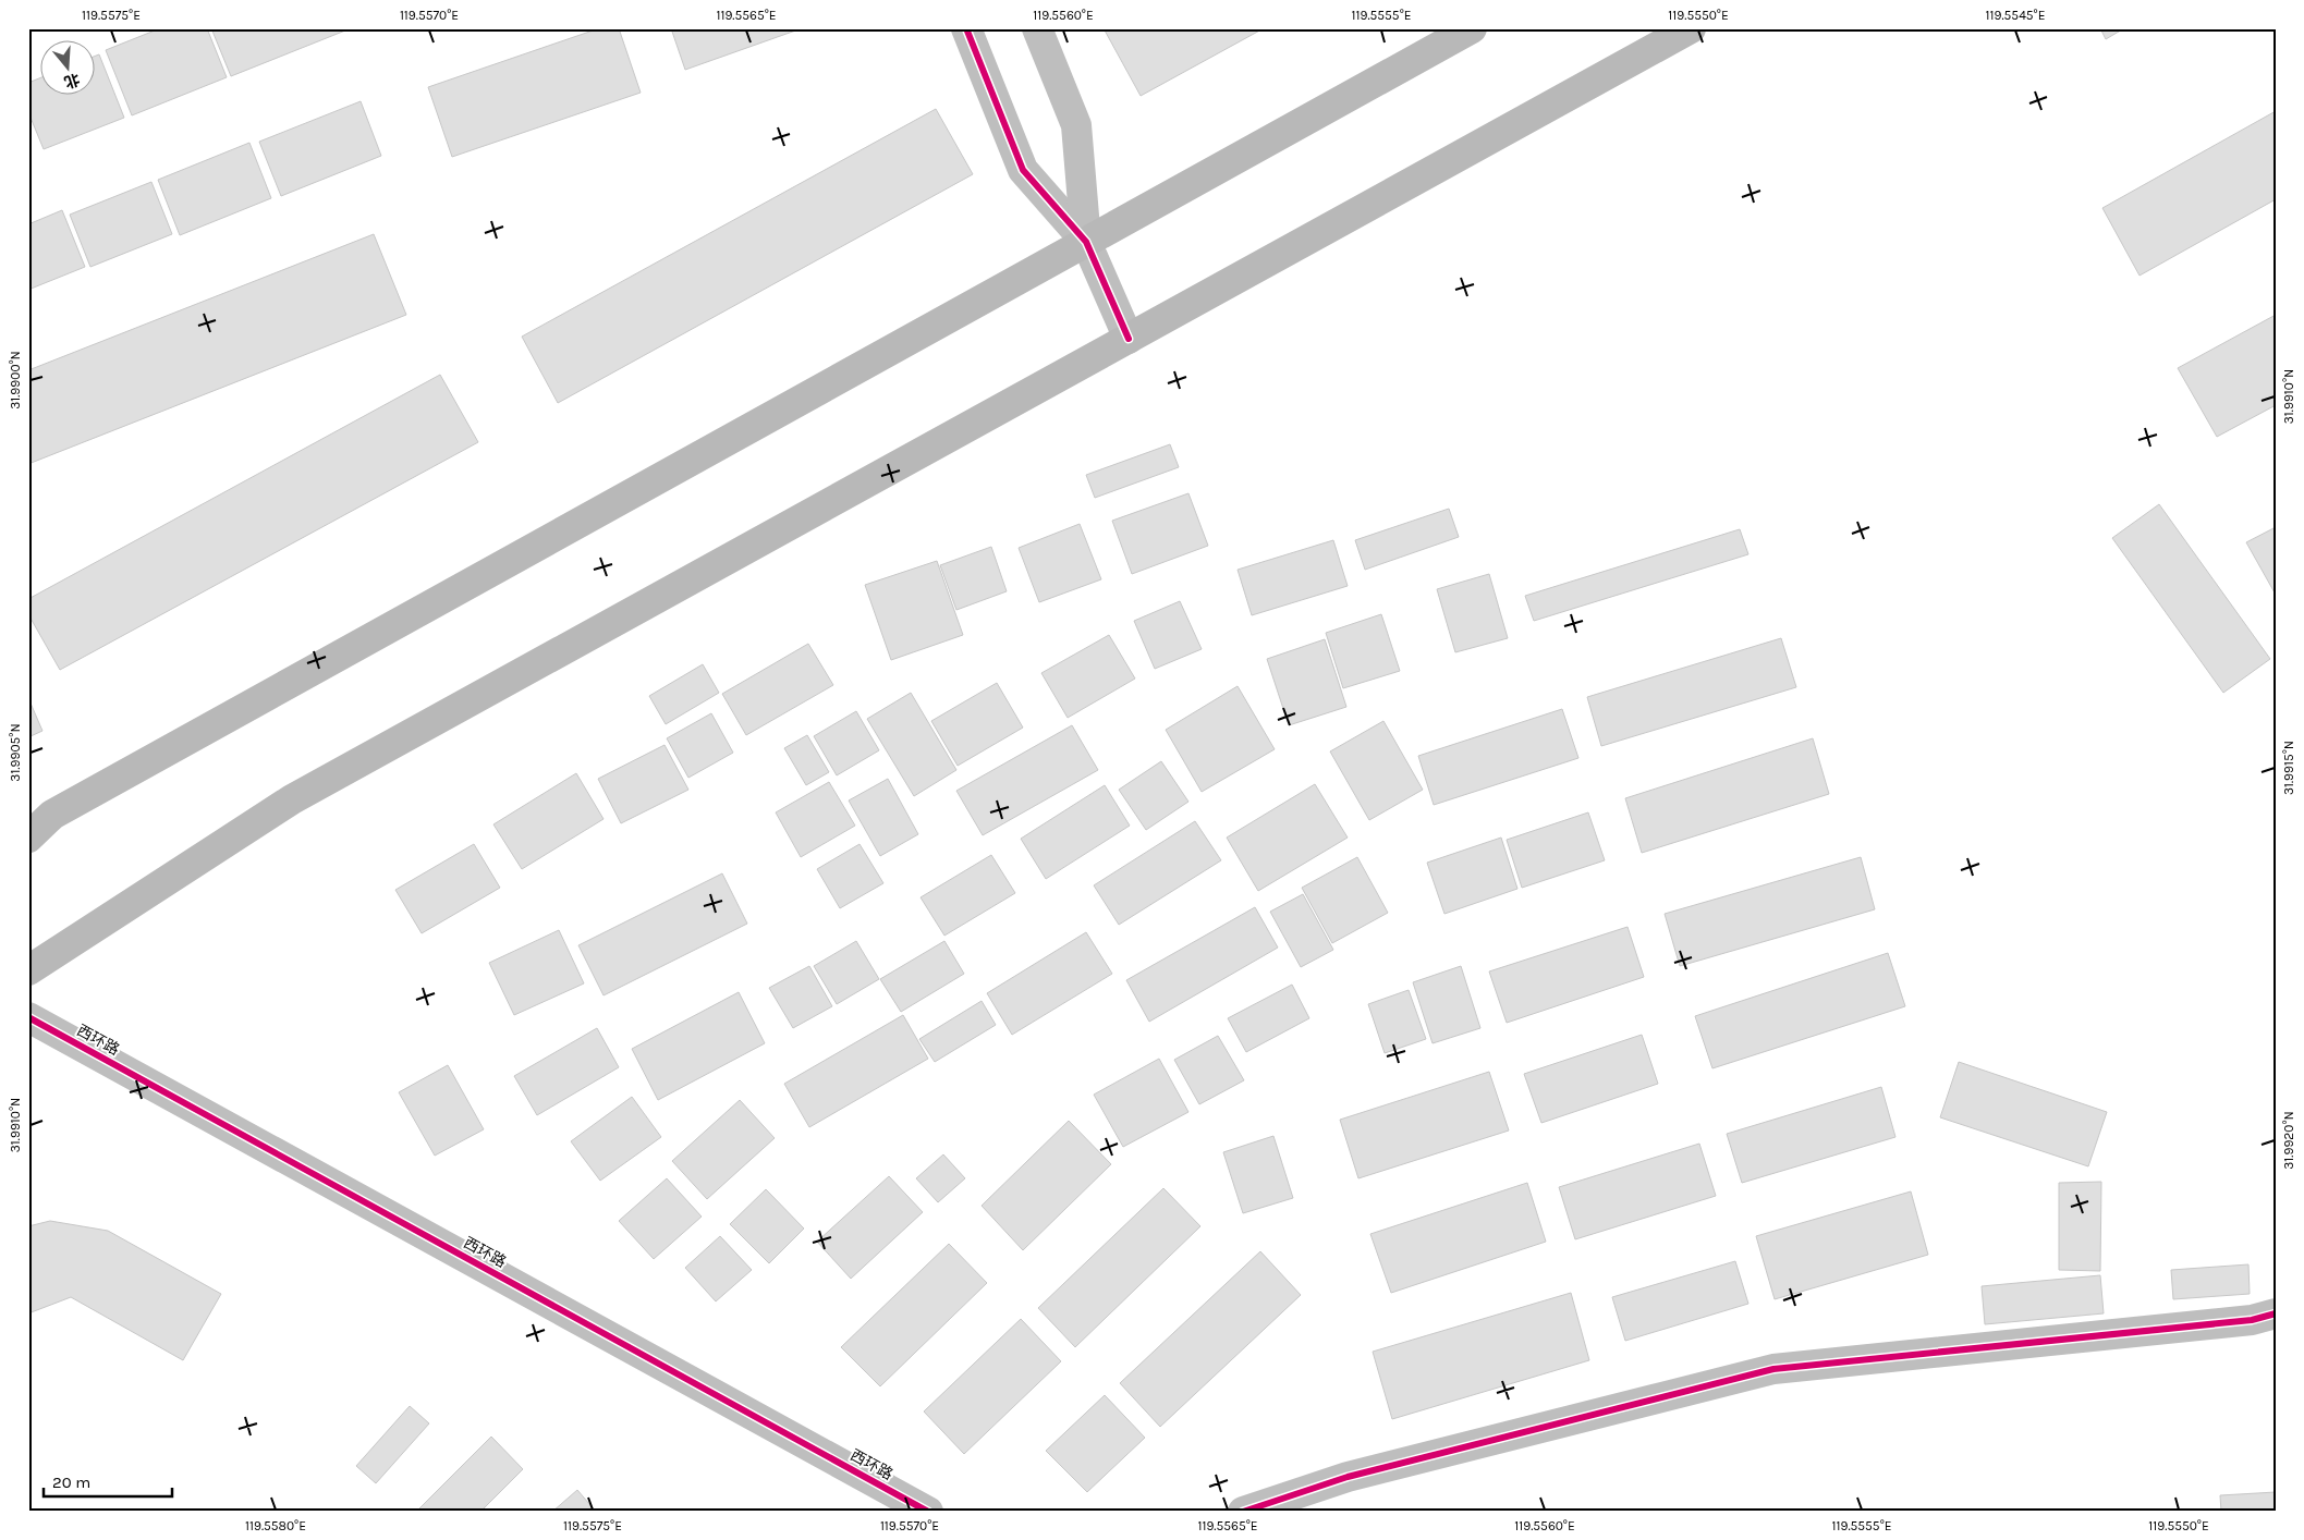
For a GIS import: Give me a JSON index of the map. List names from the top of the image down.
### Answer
{
  "streets": {
    "street": ["西环路"]
  },
  "scale_bar": "20 m",
  "north": "bottom",
  "coordinates": [
    "119.5575°E",
    "119.5570°E",
    "119.5565°E",
    "119.5560°E",
    "119.5555°E",
    "119.5550°E",
    "119.5545°E",
    "31.9900°N",
    "31.9910°N",
    "31.9905°N",
    "31.9915°N",
    "31.9920°N",
    "119.5580°E"
  ]
}
